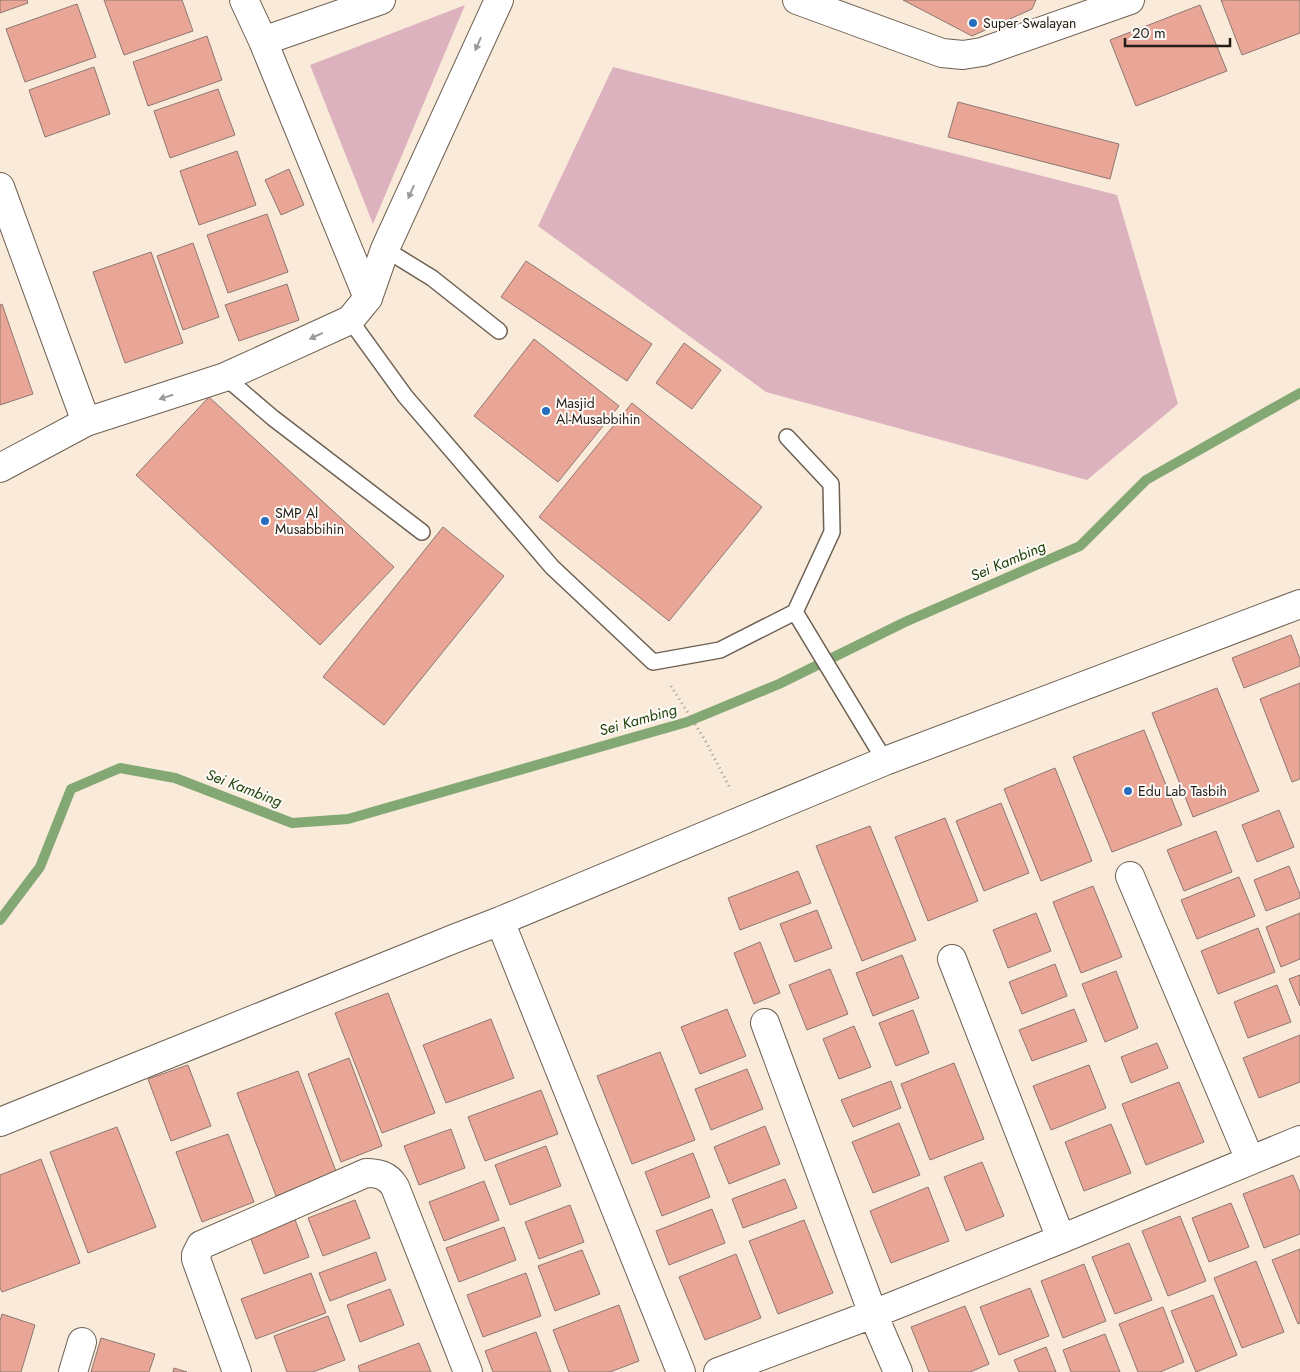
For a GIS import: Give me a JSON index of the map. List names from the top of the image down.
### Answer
{
  "water": ["Sei Kambing"],
  "places": [
    "Super Swalayan",
    "Masjid Al-Musabbihin",
    "SMP Al Musabbihin",
    "Edu Lab Tasbih"
  ],
  "scale_bar": "20 m"
}
